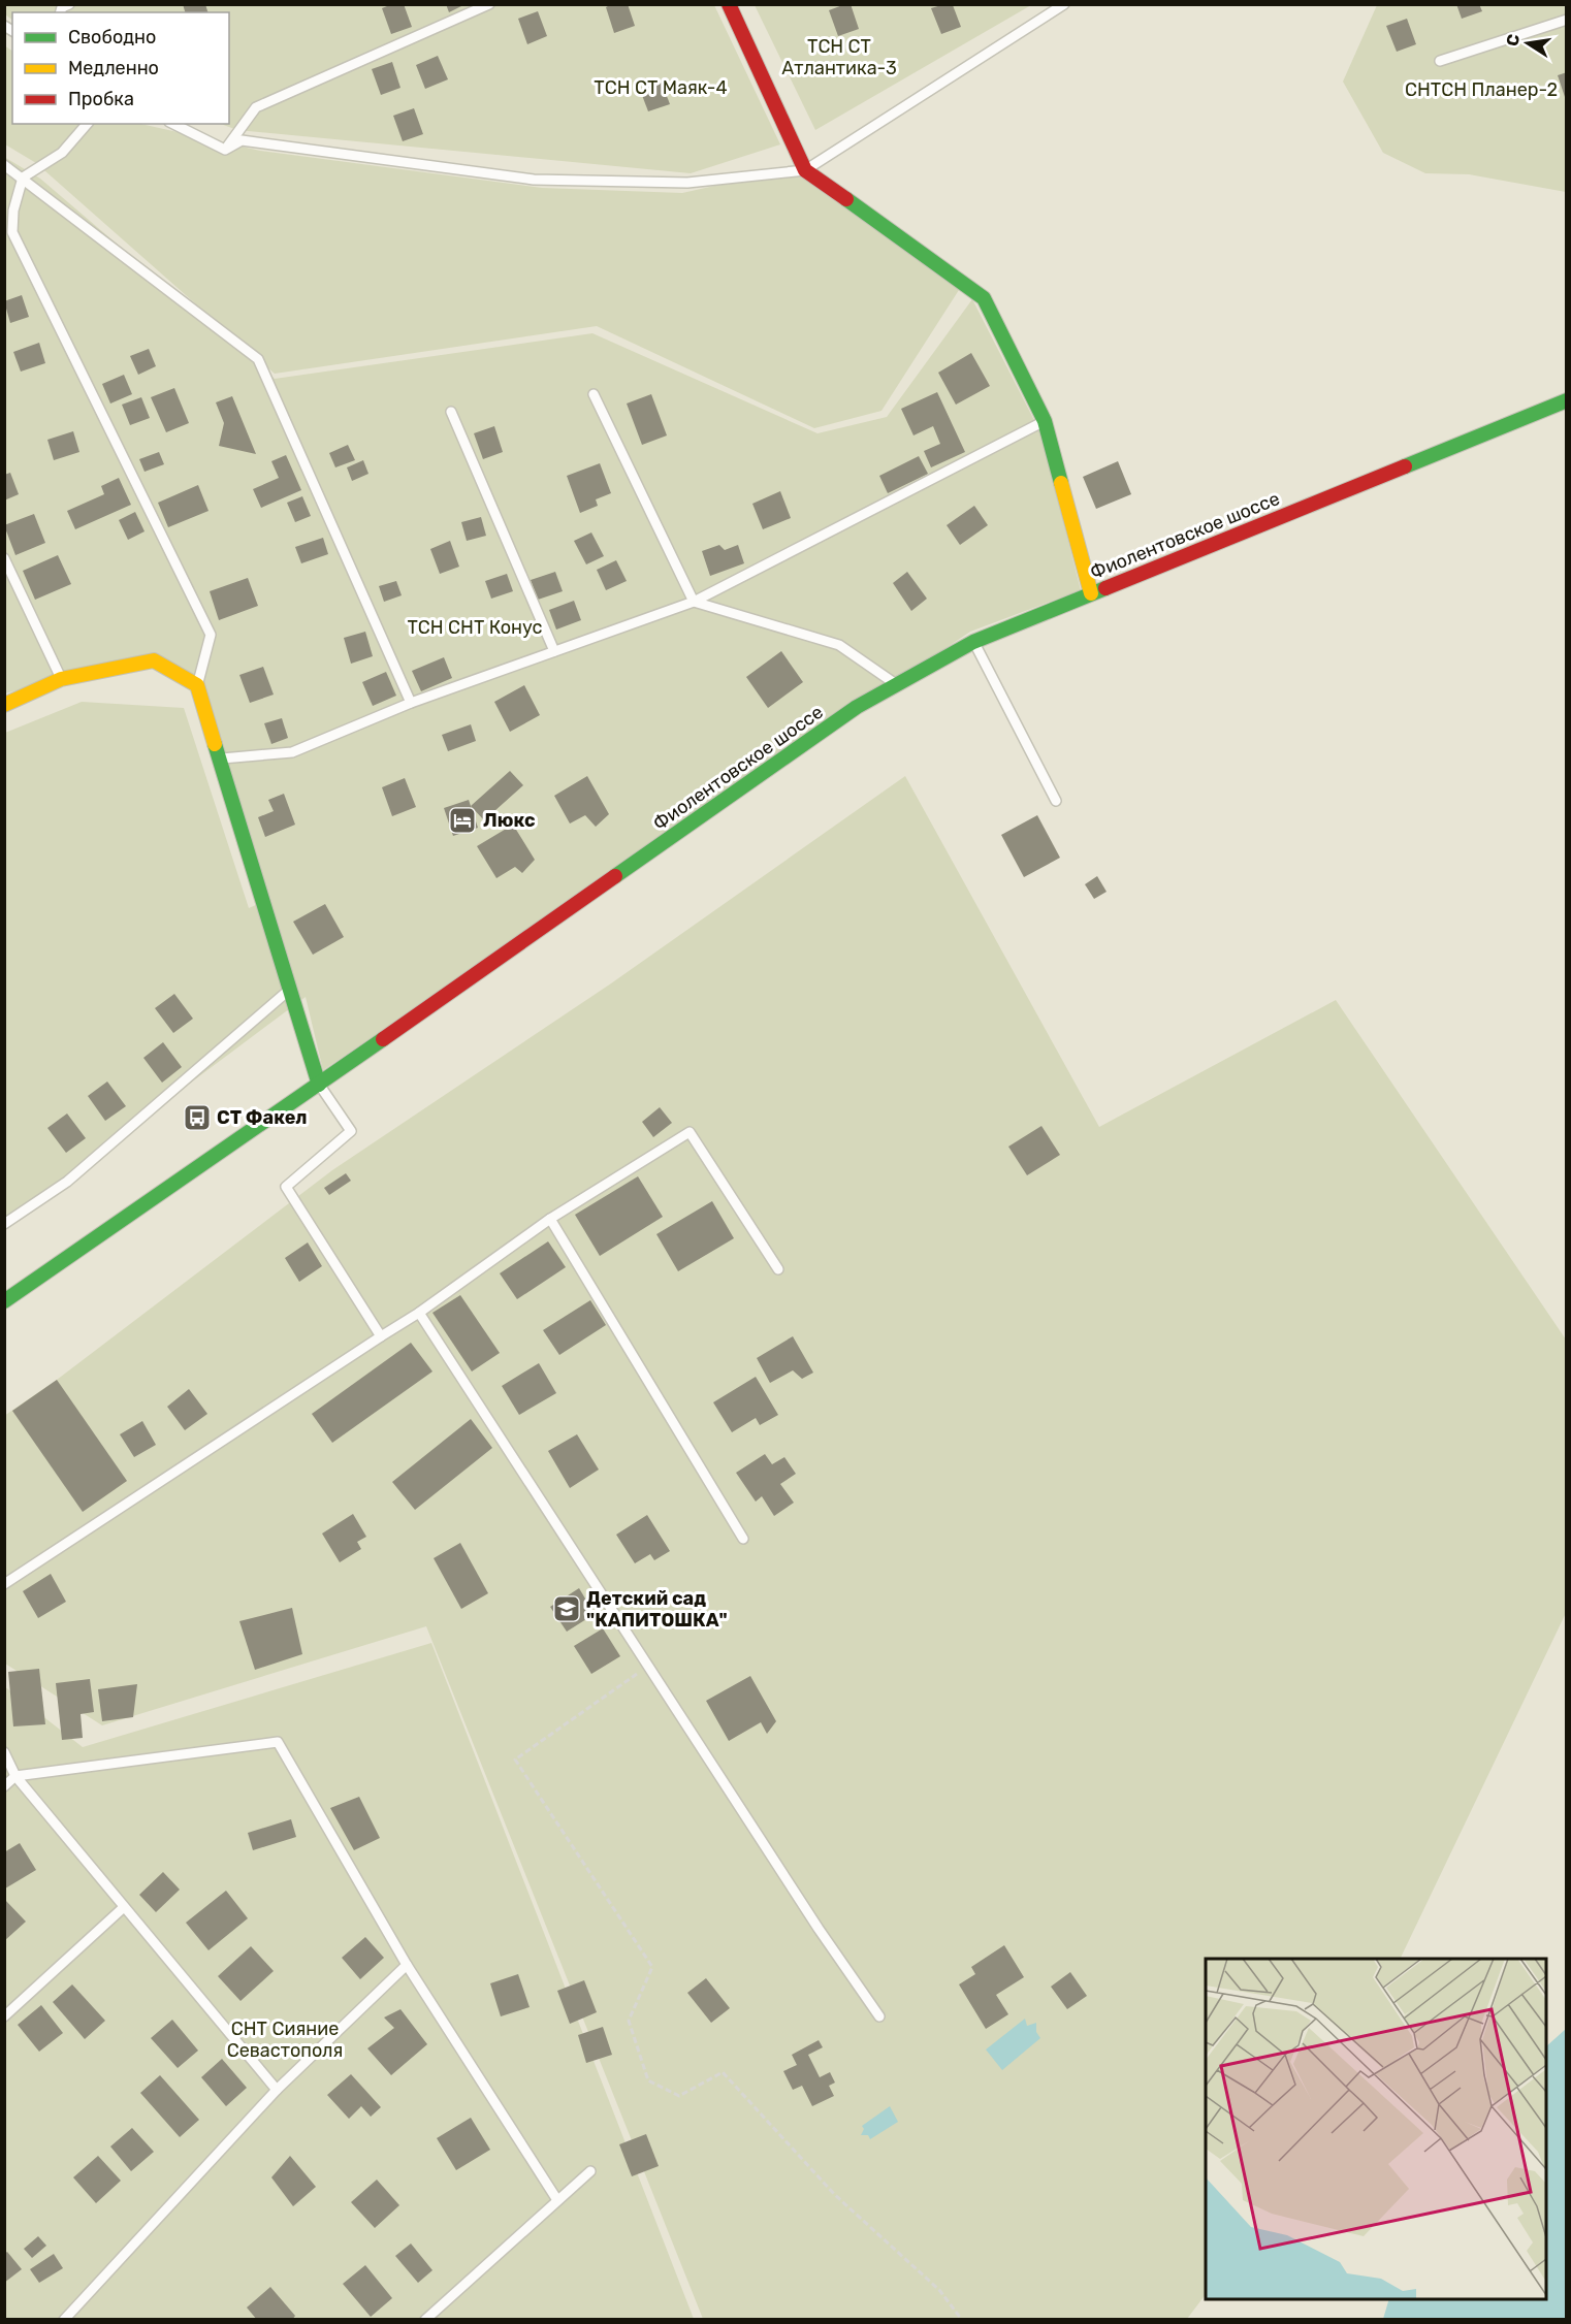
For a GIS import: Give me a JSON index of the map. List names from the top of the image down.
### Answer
{
  "streets": {
    "main road": ["Фиолентовское шоссе"]
  },
  "parks": [
    "ТСН СТ Атлантика-3",
    "ТСН СТ Маяк-4",
    "СНТСН Планер-2",
    "ТСН СНТ Конус",
    "СНТ Сияние Севастополя"
  ],
  "places": {
    "hotel": ["Люкс"],
    "bus stop": ["СТ Факел"],
    "school or university": ["Детский сад \"КАПИТОШКА\""]
  },
  "legend": ["Свободно", "Медленно", "Пробка"],
  "north": "left"
}
